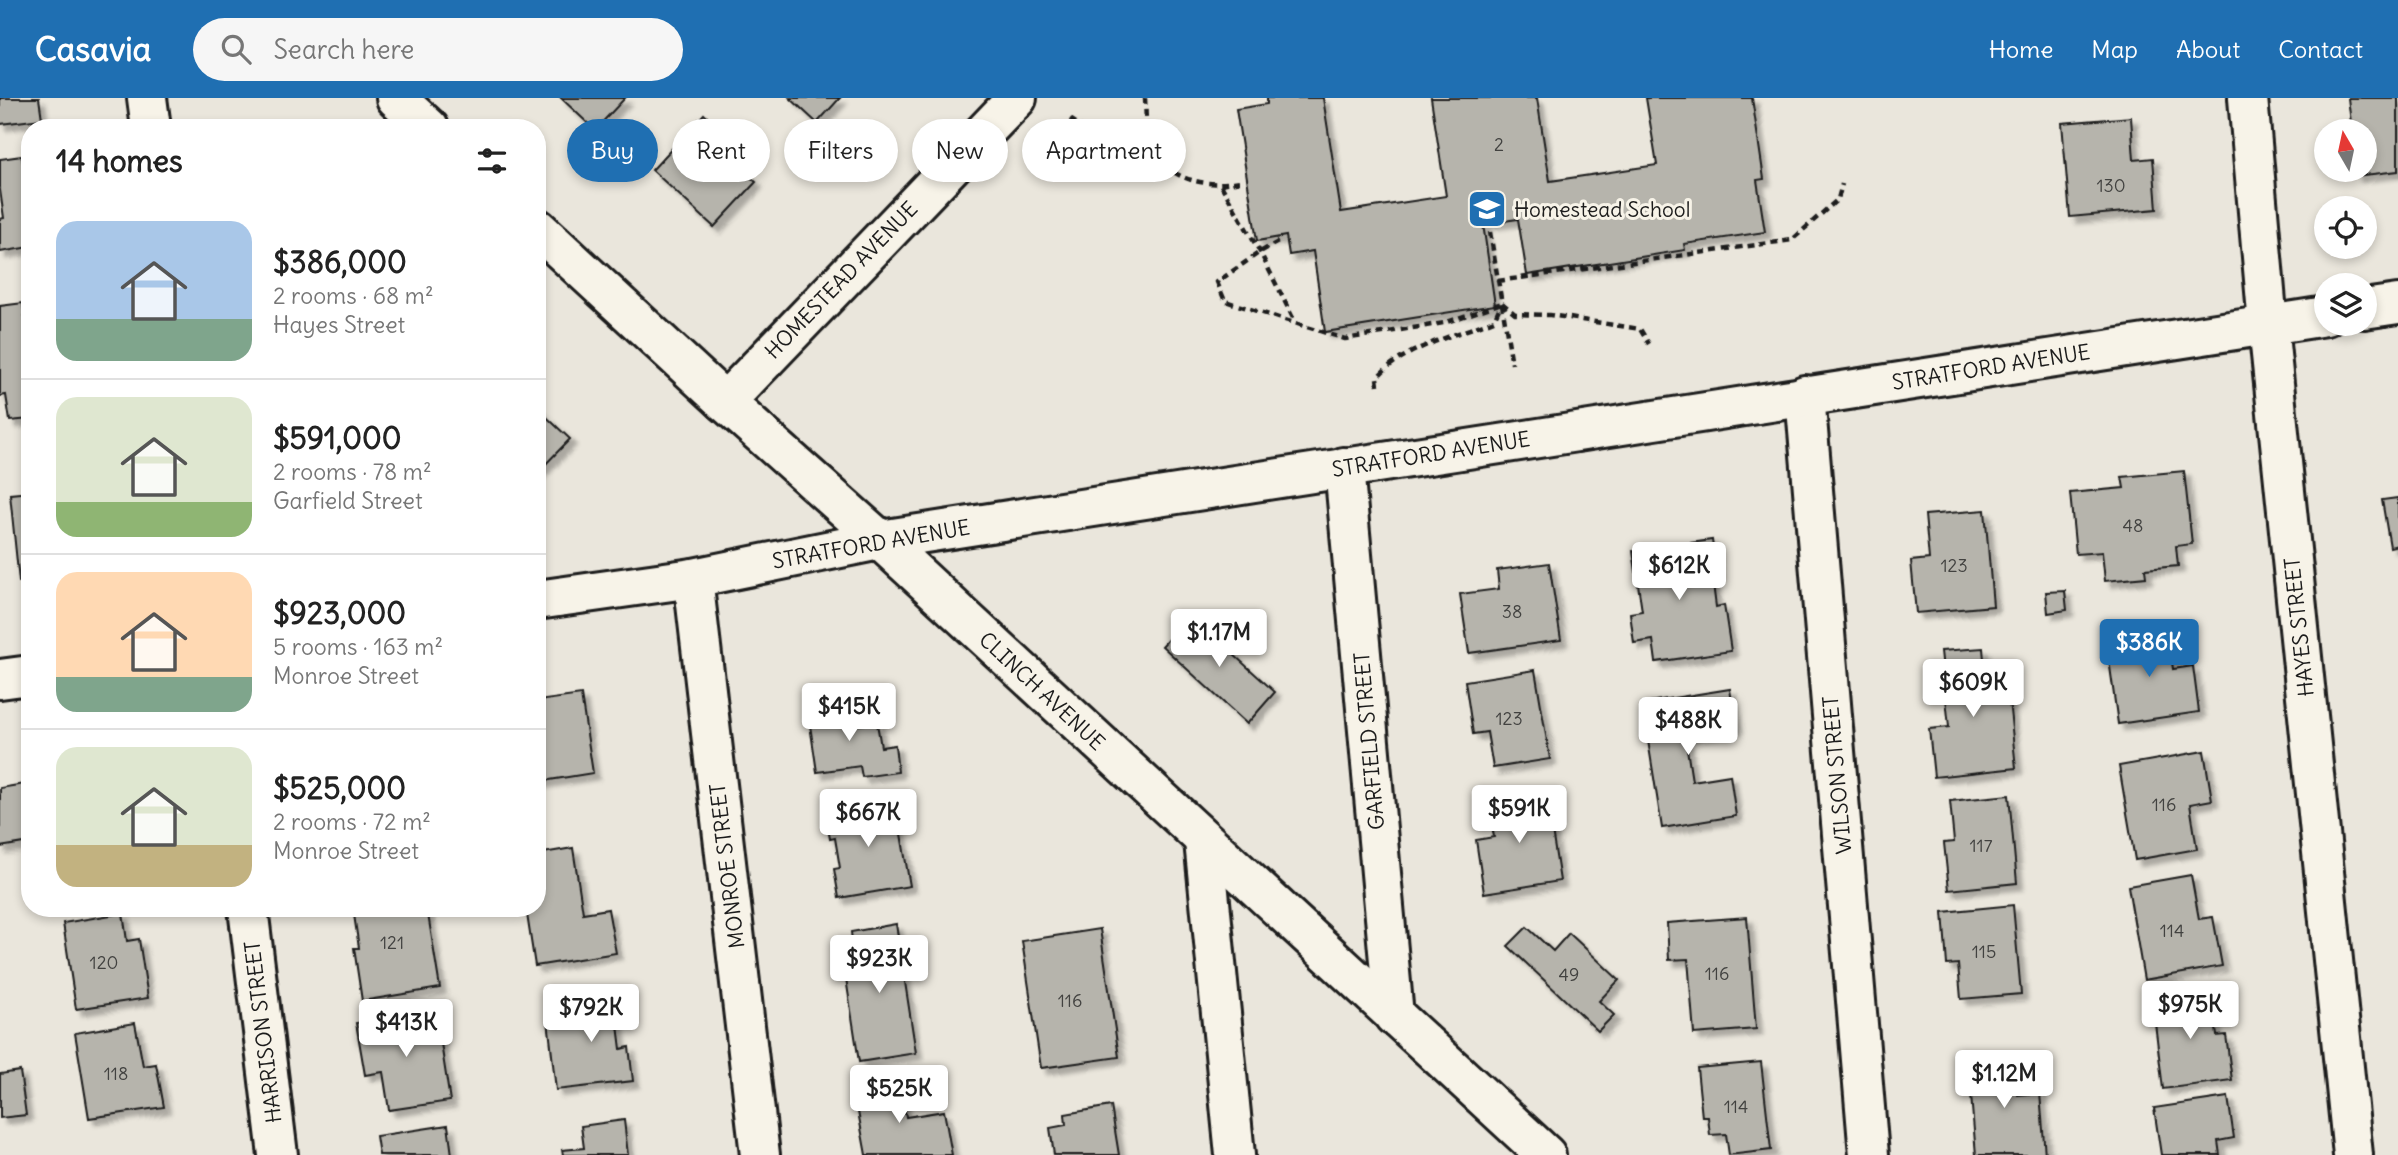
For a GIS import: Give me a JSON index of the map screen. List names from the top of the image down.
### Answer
{
  "streets": {
    "street": [
      "HOMESTEAD AVENUE",
      "STRATFORD AVENUE",
      "HAYES STREET",
      "CLINCH AVENUE",
      "GARFIELD STREET",
      "WILSON STREET",
      "MONROE STREET",
      "HARRISON STREET"
    ]
  },
  "crossings": [
    ["HOMESTEAD AVENUE", "CLINCH AVENUE"],
    ["STRATFORD AVENUE", "HAYES STREET"],
    ["STRATFORD AVENUE", "CLINCH AVENUE"],
    ["STRATFORD AVENUE", "GARFIELD STREET"],
    ["STRATFORD AVENUE", "WILSON STREET"],
    ["STRATFORD AVENUE", "MONROE STREET"],
    ["CLINCH AVENUE", "GARFIELD STREET"]
  ],
  "places": {
    "school or university": ["Homestead School"]
  },
  "house_numbers": [
    "2",
    "130",
    "48",
    "123",
    "38",
    "123",
    "116",
    "117",
    "114",
    "121",
    "115",
    "120",
    "116",
    "49",
    "116",
    "118",
    "114"
  ],
  "north": "top",
  "page": {
    "header": "Casavia",
    "search": "Search here",
    "nav": [
      "Home",
      "Map",
      "About",
      "Contact"
    ],
    "chip": [
      "Buy",
      "Rent",
      "Filters",
      "New",
      "Apartment"
    ],
    "heading": "14 homes",
    "list": [
      {
        "name": "$386,000",
        "note": "2 rooms · 68 m² · Hayes Street"
      },
      {
        "name": "$591,000",
        "note": "2 rooms · 78 m² · Garfield Street"
      },
      {
        "name": "$923,000",
        "note": "5 rooms · 163 m² · Monroe Street"
      },
      {
        "name": "$525,000",
        "note": "2 rooms · 72 m² · Monroe Street"
      }
    ],
    "price": [
      "$612K",
      "$1.17M",
      "$386K",
      "$609K",
      "$415K",
      "$488K",
      "$591K",
      "$667K",
      "$923K",
      "$975K",
      "$792K",
      "$413K",
      "$1.12M",
      "$525K"
    ]
  }
}
